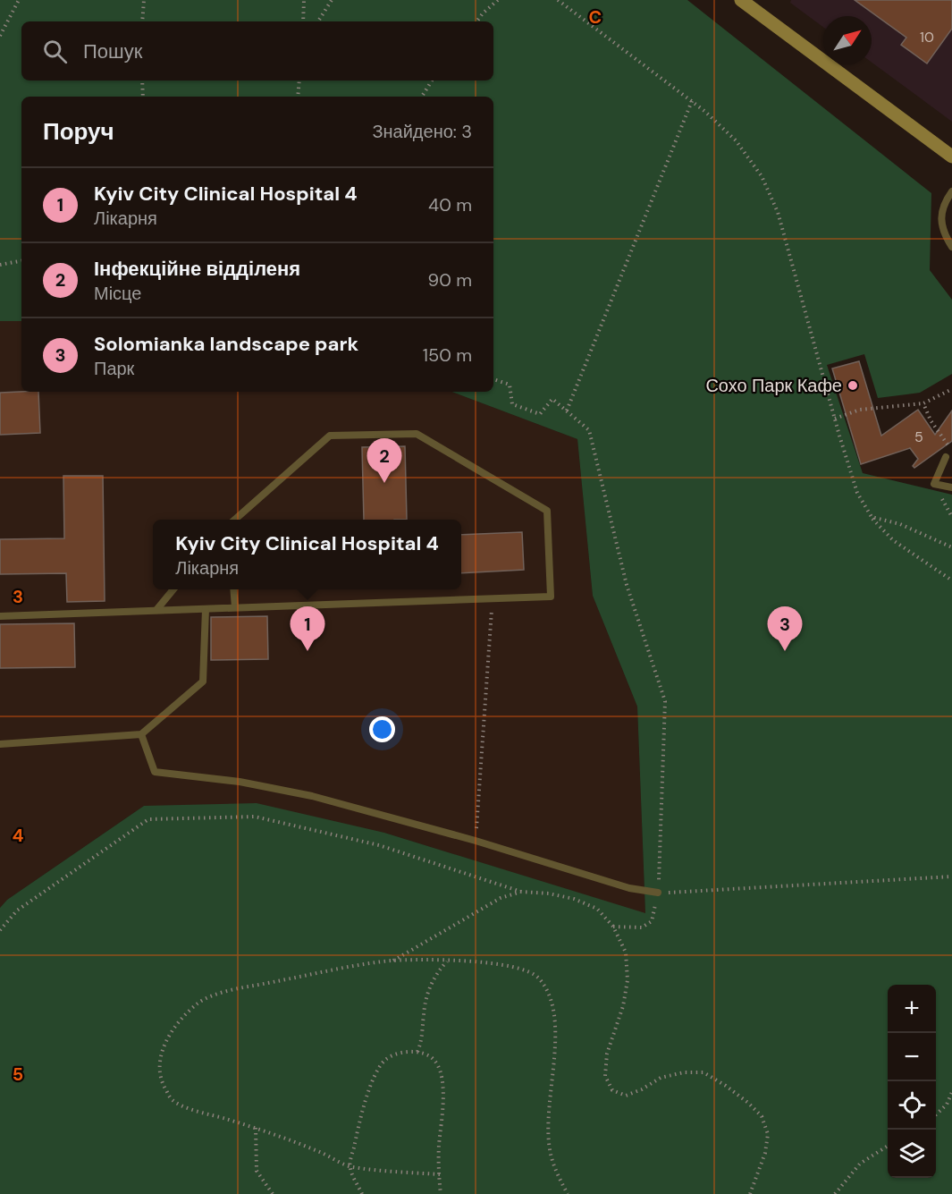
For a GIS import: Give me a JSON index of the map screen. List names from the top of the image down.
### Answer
{
  "places": ["Сохо Парк Кафе"],
  "house_numbers": ["10", "5"],
  "north": "top right",
  "page": {
    "search": "Пошук",
    "heading": ["Поруч", "Знайдено: 3"],
    "list": [
      {
        "mark": "1",
        "name": "Kyiv City Clinical Hospital 4",
        "note": "Лікарня",
        "value": "40 m"
      },
      {
        "mark": "2",
        "name": "Інфекційне відділеня",
        "note": "Місце",
        "value": "90 m"
      },
      {
        "mark": "3",
        "name": "Solomianka landscape park",
        "note": "Парк",
        "value": "150 m"
      }
    ],
    "pins": ["2", "1", "3"],
    "popup": ["Kyiv City Clinical Hospital 4", "Лікарня"],
    "map_buttons": ["+", "−"]
  },
  "grid": {
    "columns": ["C"],
    "rows": ["3", "4", "5"]
  }
}
